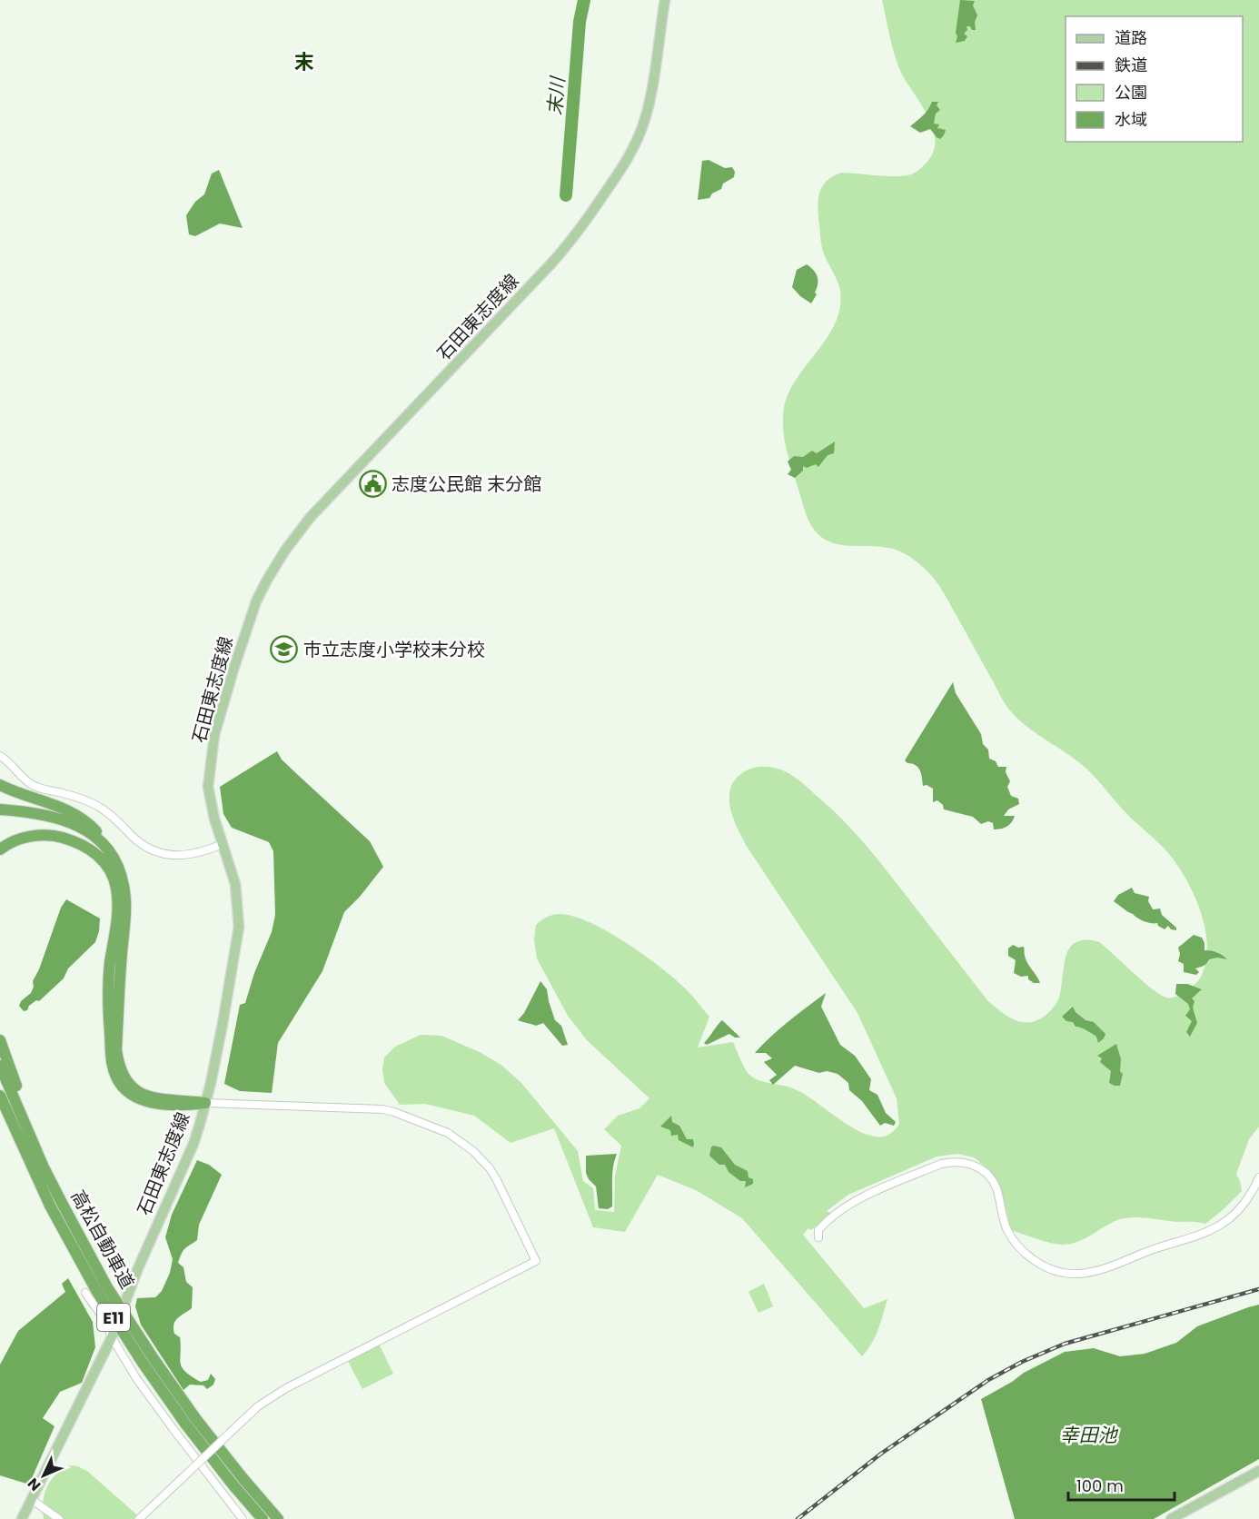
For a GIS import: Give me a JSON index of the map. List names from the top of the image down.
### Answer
{
  "streets": {
    "highway": ["高松自動車道", "E11"],
    "main road": ["石田東志度線"]
  },
  "districts": ["末"],
  "water": ["末川", "幸田池"],
  "places": {
    "public building": ["志度公民館 末分館"],
    "school or university": ["市立志度小学校末分校"]
  },
  "legend": [
    "道路",
    "鉄道",
    "公園",
    "水域"
  ],
  "scale_bar": "100 m",
  "north": "bottom left"
}
